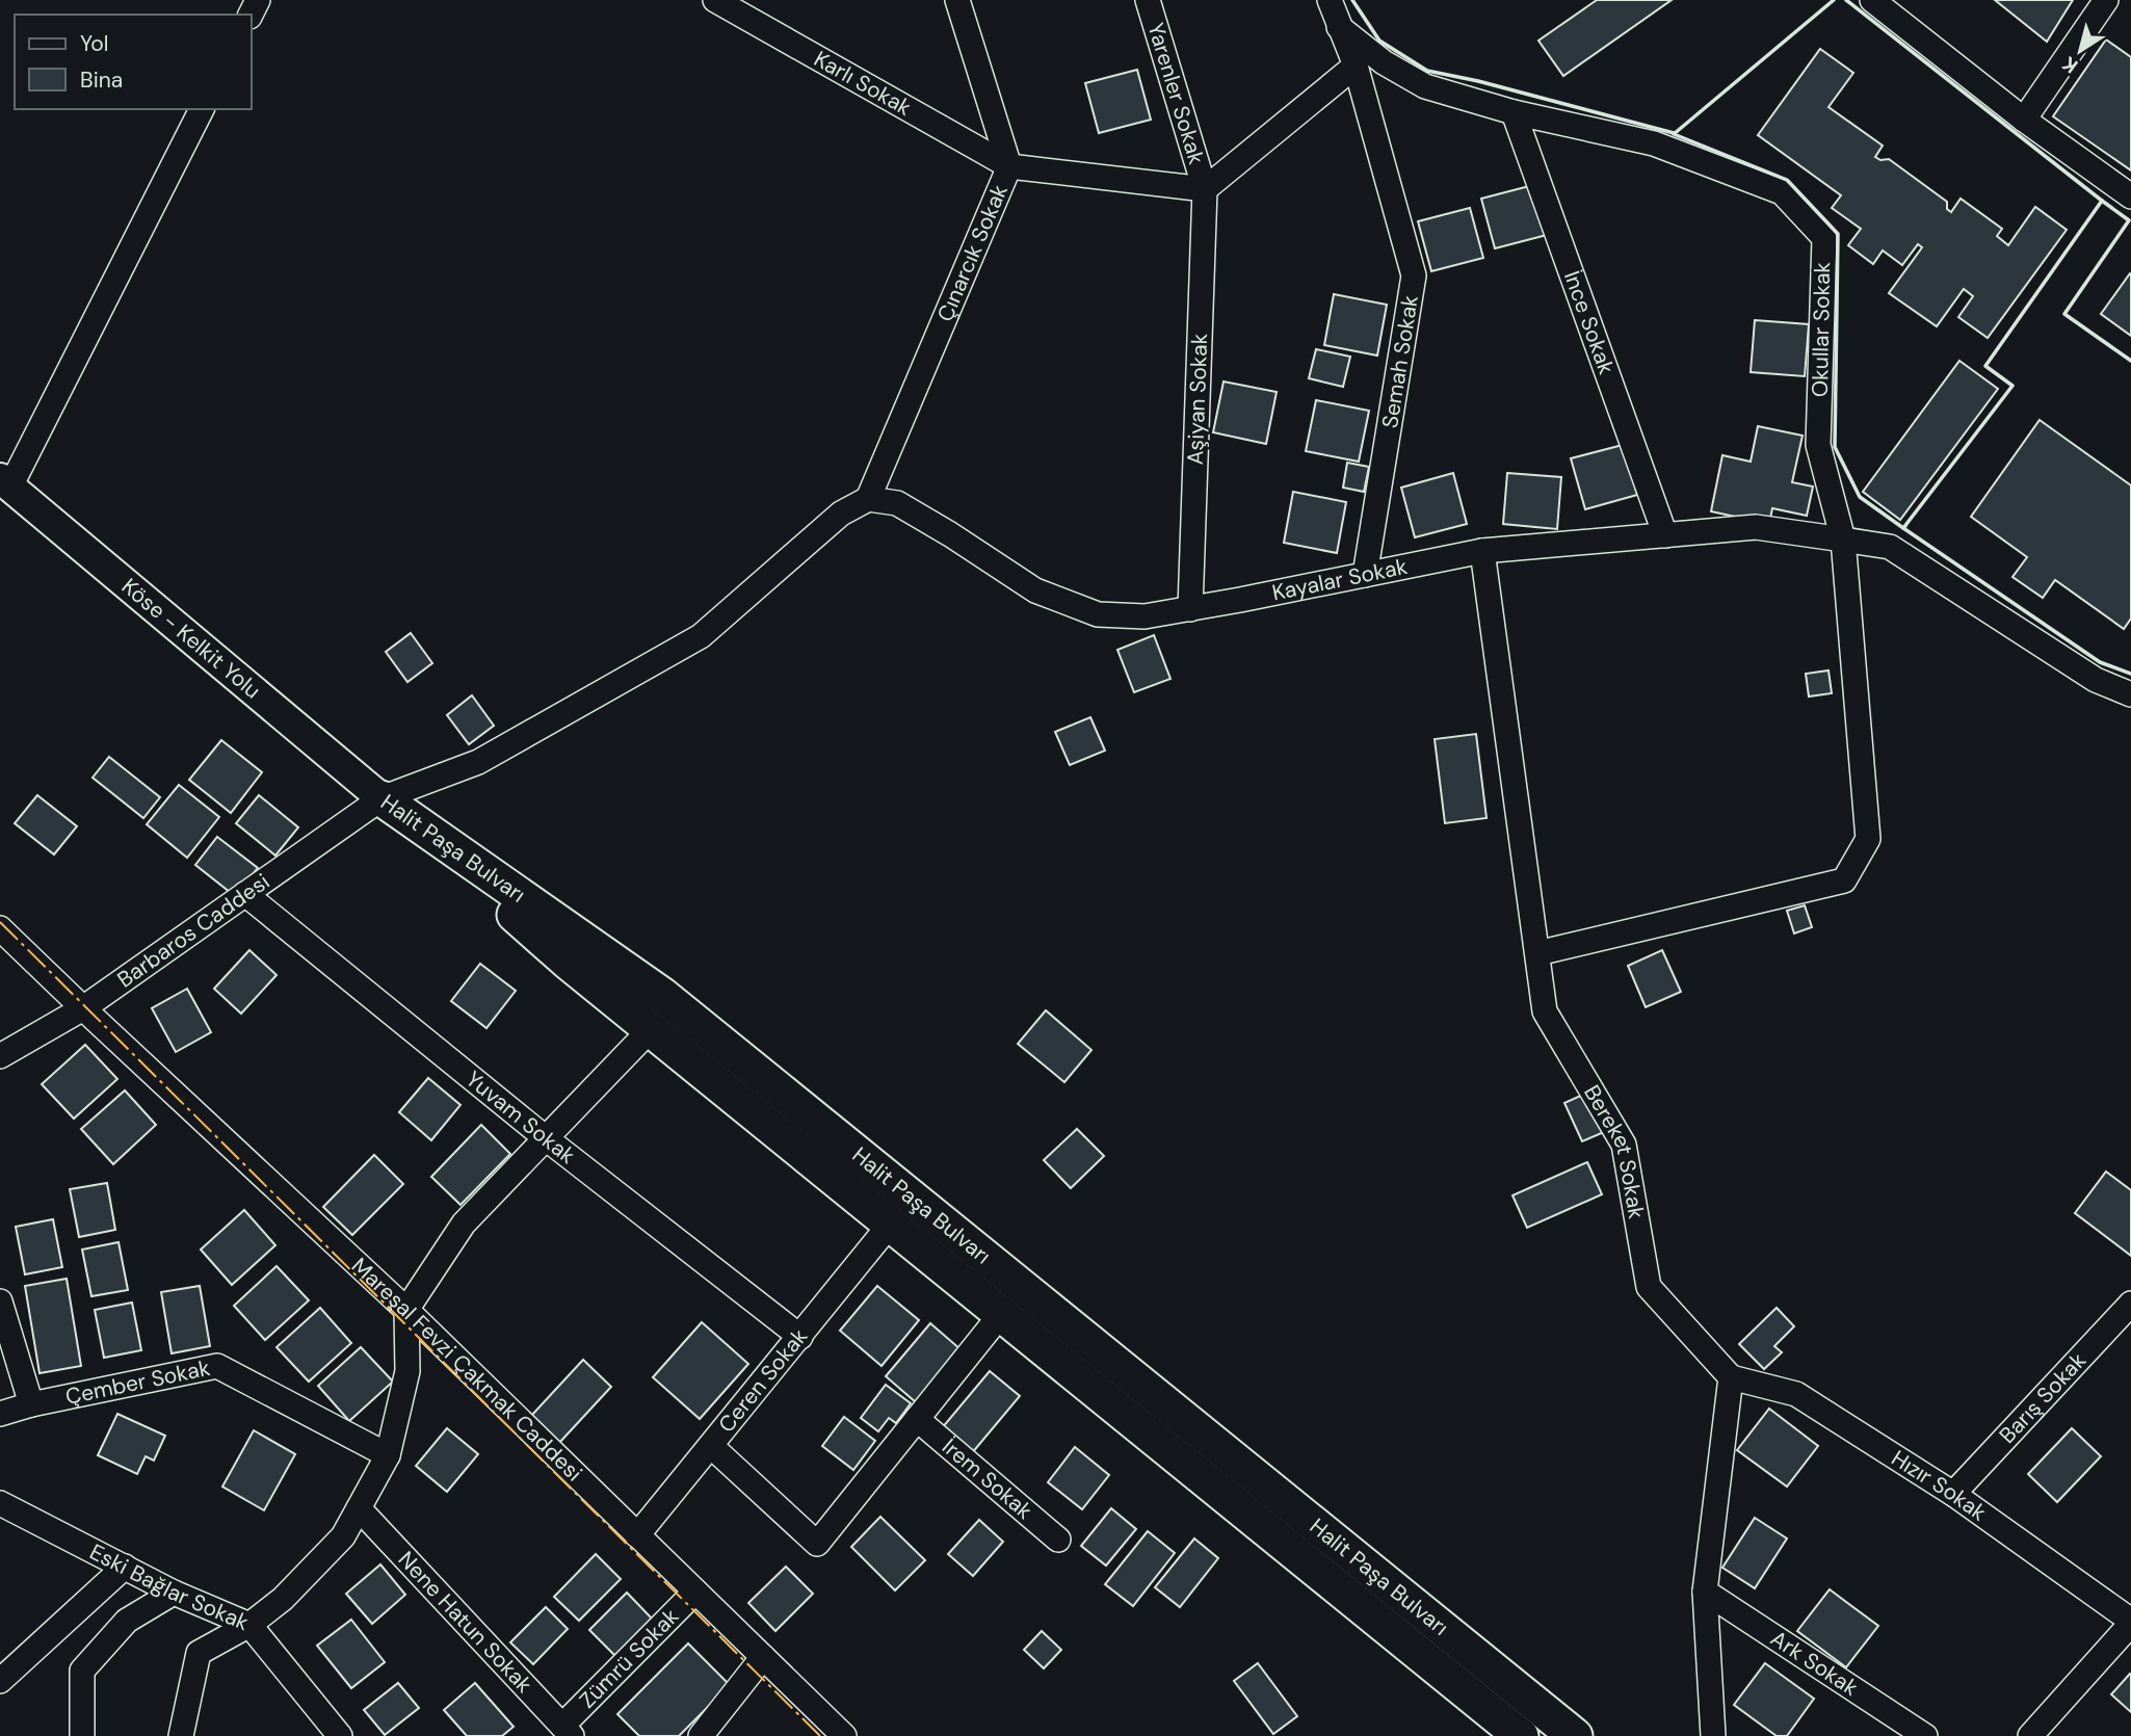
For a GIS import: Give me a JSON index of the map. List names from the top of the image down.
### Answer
{
  "streets": {
    "highway": ["Halit Paşa Bulvarı"],
    "main road": ["Köse - Kelkit Yolu"],
    "street": [
      "Karlı Sokak",
      "Yarenler Sokak",
      "Çınarcık Sokak",
      "İnce Sokak",
      "Okullar Sokak",
      "Semah Sokak",
      "Aşiyan Sokak",
      "Kayalar Sokak",
      "Barbaros Caddesi",
      "Yuvam Sokak",
      "Bereket Sokak",
      "Mareşal Fevzi Çakmak Caddesi",
      "Ceren Sokak",
      "Çember Sokak",
      "Barış Sokak",
      "İrem Sokak",
      "Hızır Sokak",
      "Eski Bağlar Sokak",
      "Nene Hatun Sokak",
      "Zümrü Sokak",
      "Ark Sokak"
    ]
  },
  "crossings": [
    ["Karlı Sokak", "Çınarcık Sokak"],
    ["Yarenler Sokak", "Aşiyan Sokak"],
    ["Çınarcık Sokak", "Kayalar Sokak"],
    ["Çınarcık Sokak", "Barbaros Caddesi"],
    ["İnce Sokak", "Okullar Sokak"],
    ["İnce Sokak", "Kayalar Sokak"],
    ["Okullar Sokak", "Semah Sokak"],
    ["Okullar Sokak", "Kayalar Sokak"],
    ["Okullar Sokak", "Bereket Sokak"],
    ["Semah Sokak", "Kayalar Sokak"],
    ["Aşiyan Sokak", "Kayalar Sokak"],
    ["Kayalar Sokak", "Barbaros Caddesi"],
    ["Kayalar Sokak", "Bereket Sokak"],
    ["Köse - Kelkit Yolu", "Halit Paşa Bulvarı"],
    ["Köse - Kelkit Yolu", "Barbaros Caddesi"],
    ["Halit Paşa Bulvarı", "Barbaros Caddesi"],
    ["Halit Paşa Bulvarı", "Ceren Sokak"],
    ["Barbaros Caddesi", "Yuvam Sokak"],
    ["Barbaros Caddesi", "Mareşal Fevzi Çakmak Caddesi"],
    ["Yuvam Sokak", "Ceren Sokak"],
    ["Bereket Sokak", "Hızır Sokak"],
    ["Mareşal Fevzi Çakmak Caddesi", "Ceren Sokak"],
    ["Mareşal Fevzi Çakmak Caddesi", "Zümrü Sokak"],
    ["Barış Sokak", "Hızır Sokak"],
    ["Nene Hatun Sokak", "Zümrü Sokak"]
  ],
  "legend": ["Yol", "Bina"],
  "north": "bottom left"
}
